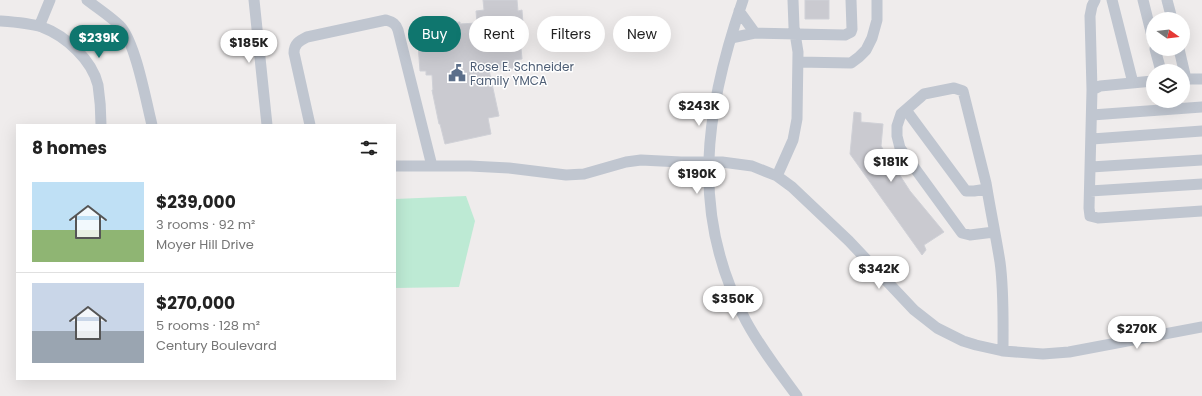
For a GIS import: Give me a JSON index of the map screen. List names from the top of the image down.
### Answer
{
  "places": {
    "public building": ["Rose E. Schneider Family YMCA"]
  },
  "north": "right",
  "page": {
    "chip": [
      "Buy",
      "Rent",
      "Filters",
      "New"
    ],
    "price": [
      "$239K",
      "$185K",
      "$243K",
      "$181K",
      "$190K",
      "$342K",
      "$350K",
      "$270K"
    ],
    "heading": "8 homes",
    "list": [
      {
        "name": "$239,000",
        "note": "3 rooms · 92 m² · Moyer Hill Drive"
      },
      {
        "name": "$270,000",
        "note": "5 rooms · 128 m² · Century Boulevard"
      }
    ]
  }
}
